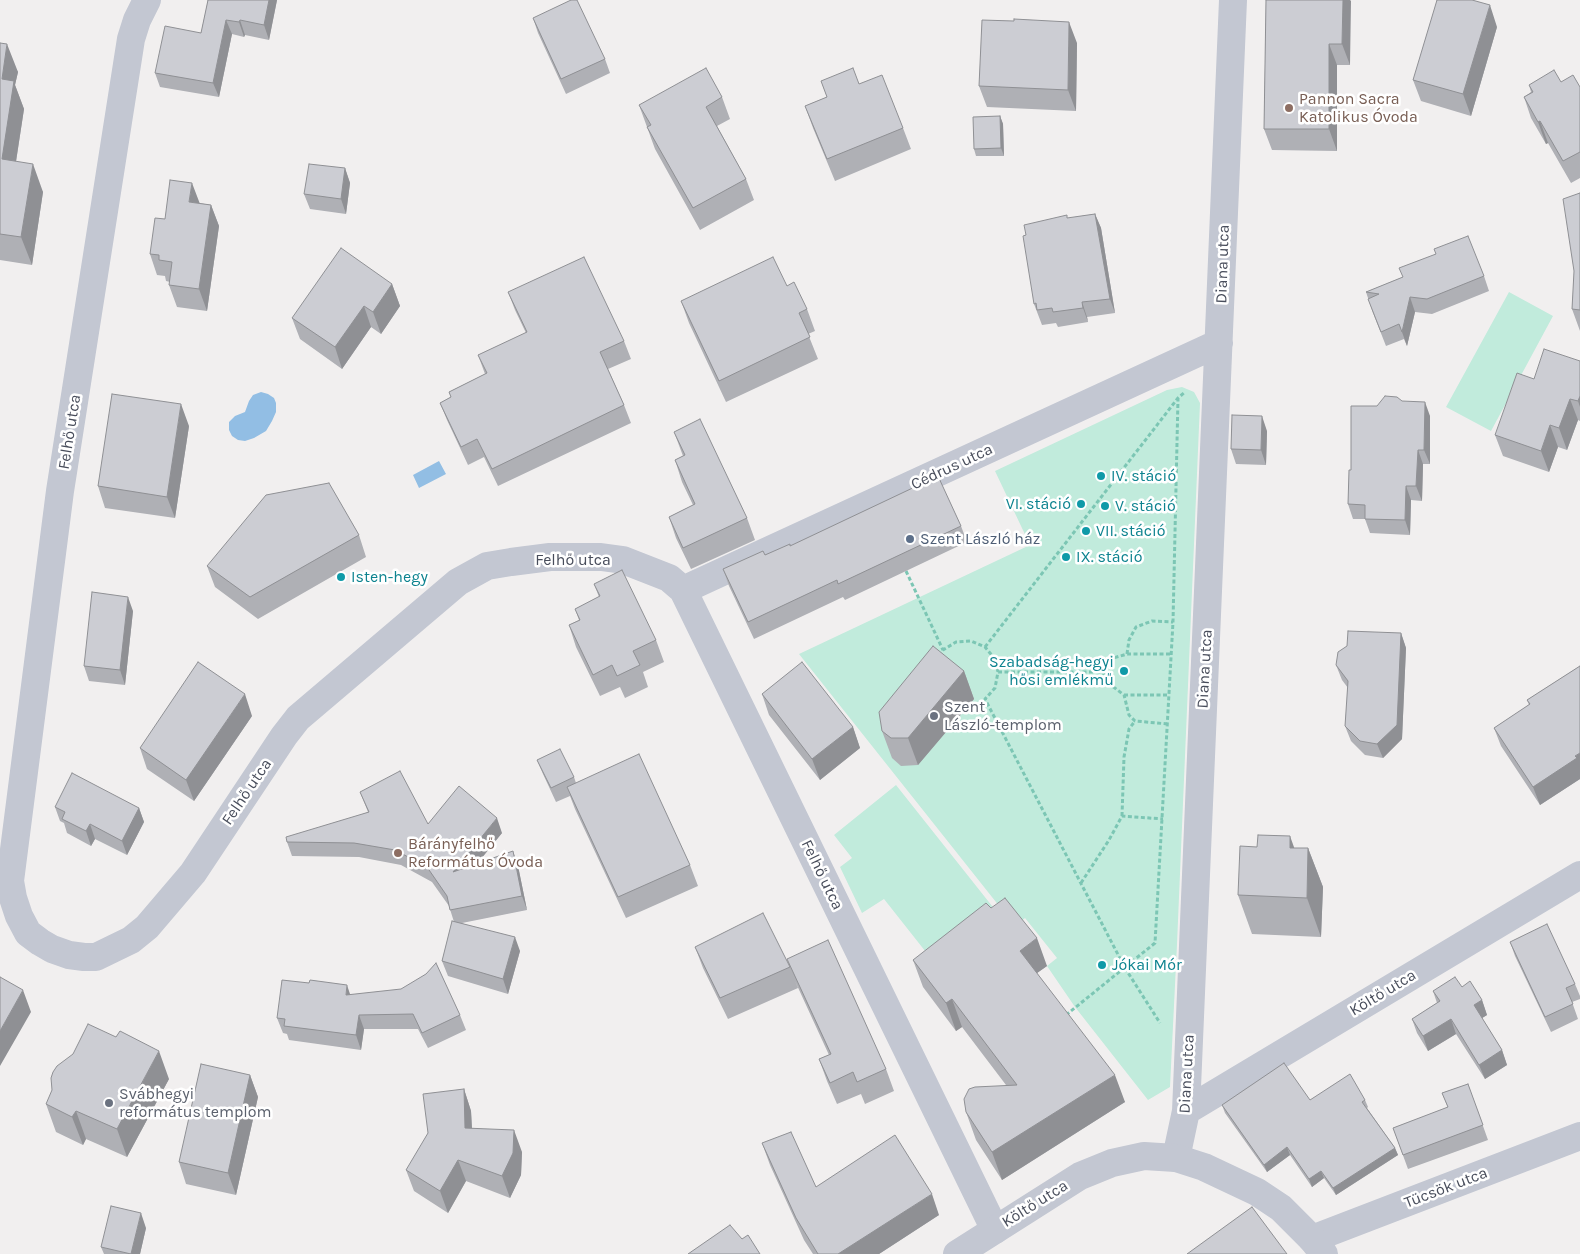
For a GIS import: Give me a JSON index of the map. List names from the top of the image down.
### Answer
{
  "streets": {
    "street": [
      "Diana utca",
      "Felhő utca",
      "Cédrus utca",
      "Költő utca",
      "Tücsök utca"
    ]
  },
  "crossings": [
    ["Diana utca", "Cédrus utca"],
    ["Diana utca", "Költő utca"],
    ["Felhő utca", "Cédrus utca"],
    ["Felhő utca", "Költő utca"]
  ],
  "places": [
    "Pannon Sacra Katolikus Óvoda",
    "IV. stáció",
    "VI. stáció",
    "V. stáció",
    "VII. stáció",
    "Szent László ház",
    "IX. stáció",
    "Isten-hegy",
    "Szabadság-hegyi hősi emlékmű",
    "Szent László-templom",
    "Bárányfelhő Református Óvoda",
    "Jókai Mór",
    "Svábhegyi református templom"
  ]
}
